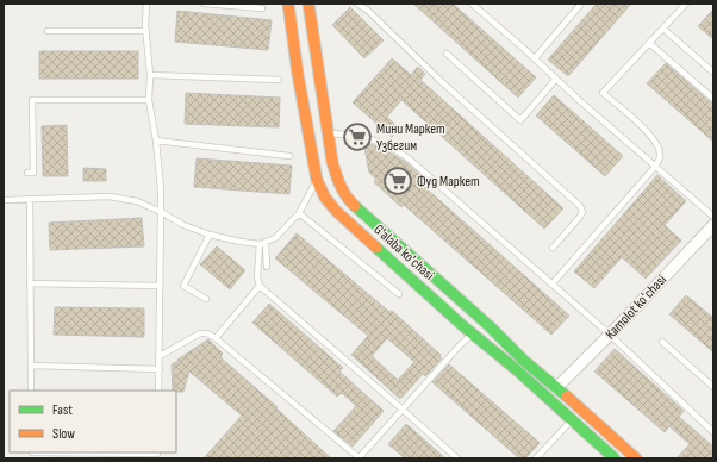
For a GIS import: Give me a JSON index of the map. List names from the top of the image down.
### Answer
{
  "streets": {
    "main road": ["G'alaba ko'chasi"],
    "street": ["Kamolot koʻchasi"]
  },
  "crossings": [
    ["G'alaba ko'chasi", "Kamolot koʻchasi"]
  ],
  "places": {
    "supermarket": ["Мини Маркет Узбегим", "Фуд Маркет"]
  },
  "legend": ["Fast", "Slow"]
}
